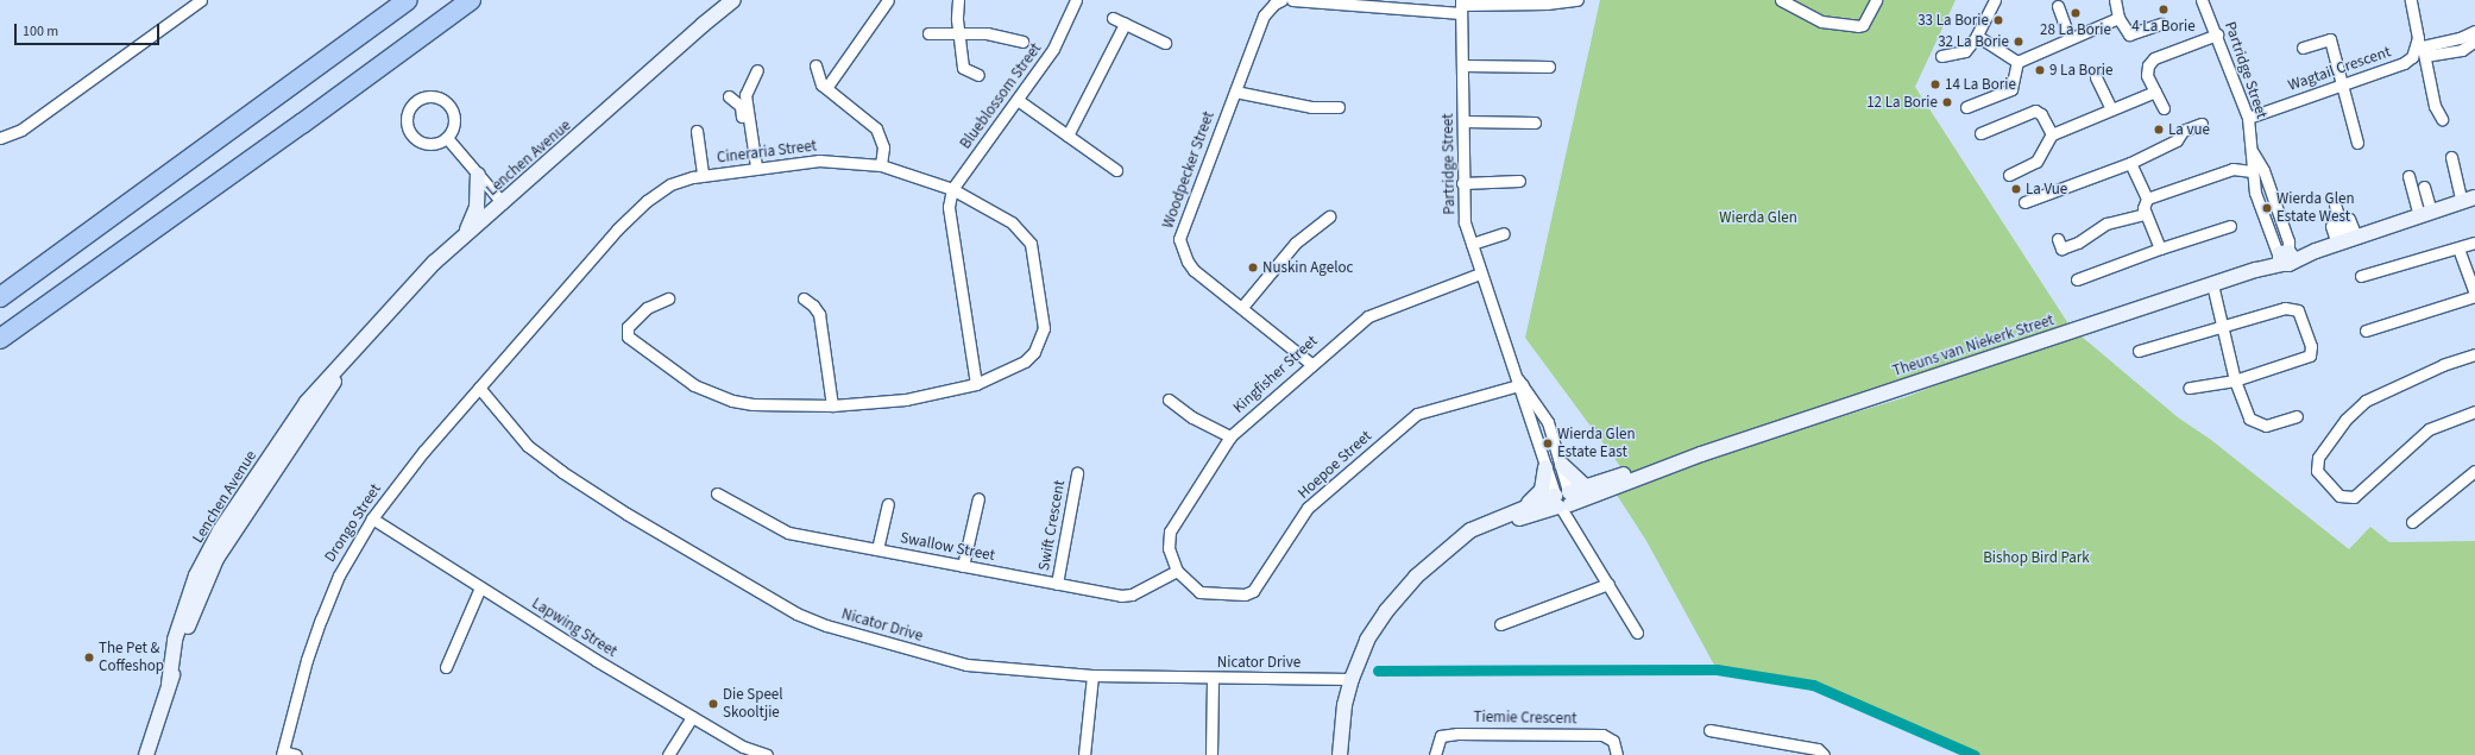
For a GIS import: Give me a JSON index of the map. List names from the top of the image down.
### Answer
{
  "streets": {
    "street": [
      "Wagtail Crescent",
      "Partridge Street",
      "Blueblossom Street",
      "Cineraria Street",
      "Lenchen Avenue",
      "Woodpecker Street",
      "Theuns van Niekerk Street",
      "Kingfisher Street",
      "Hoepoe Street",
      "Drongo Street",
      "Swift Crescent",
      "Swallow Street",
      "Nicator Drive",
      "Lapwing Street",
      "Tiemie Crescent"
    ]
  },
  "crossings": [
    ["Wagtail Crescent", "Partridge Street"],
    ["Partridge Street", "Theuns van Niekerk Street"],
    ["Partridge Street", "Kingfisher Street"],
    ["Partridge Street", "Hoepoe Street"],
    ["Blueblossom Street", "Cineraria Street"],
    ["Cineraria Street", "Drongo Street"],
    ["Cineraria Street", "Nicator Drive"],
    ["Woodpecker Street", "Kingfisher Street"],
    ["Theuns van Niekerk Street", "Nicator Drive"],
    ["Kingfisher Street", "Hoepoe Street"],
    ["Kingfisher Street", "Swallow Street"],
    ["Hoepoe Street", "Swallow Street"],
    ["Drongo Street", "Nicator Drive"],
    ["Drongo Street", "Lapwing Street"],
    ["Swift Crescent", "Swallow Street"]
  ],
  "parks": ["Wierda Glen", "Bishop Bird Park"],
  "places": [
    "4 La Borie",
    "28 La Borie",
    "33 La Borie",
    "32 La Borie",
    "9 La Borie",
    "14 La Borie",
    "12 La Borie",
    "La vue",
    "La Vue",
    "Wierda Glen Estate West",
    "Nuskin Ageloc",
    "Wierda Glen Estate East",
    "The Pet & Coffeshop",
    "Die Speel Skooltjie"
  ],
  "scale_bar": "100 m"
}
